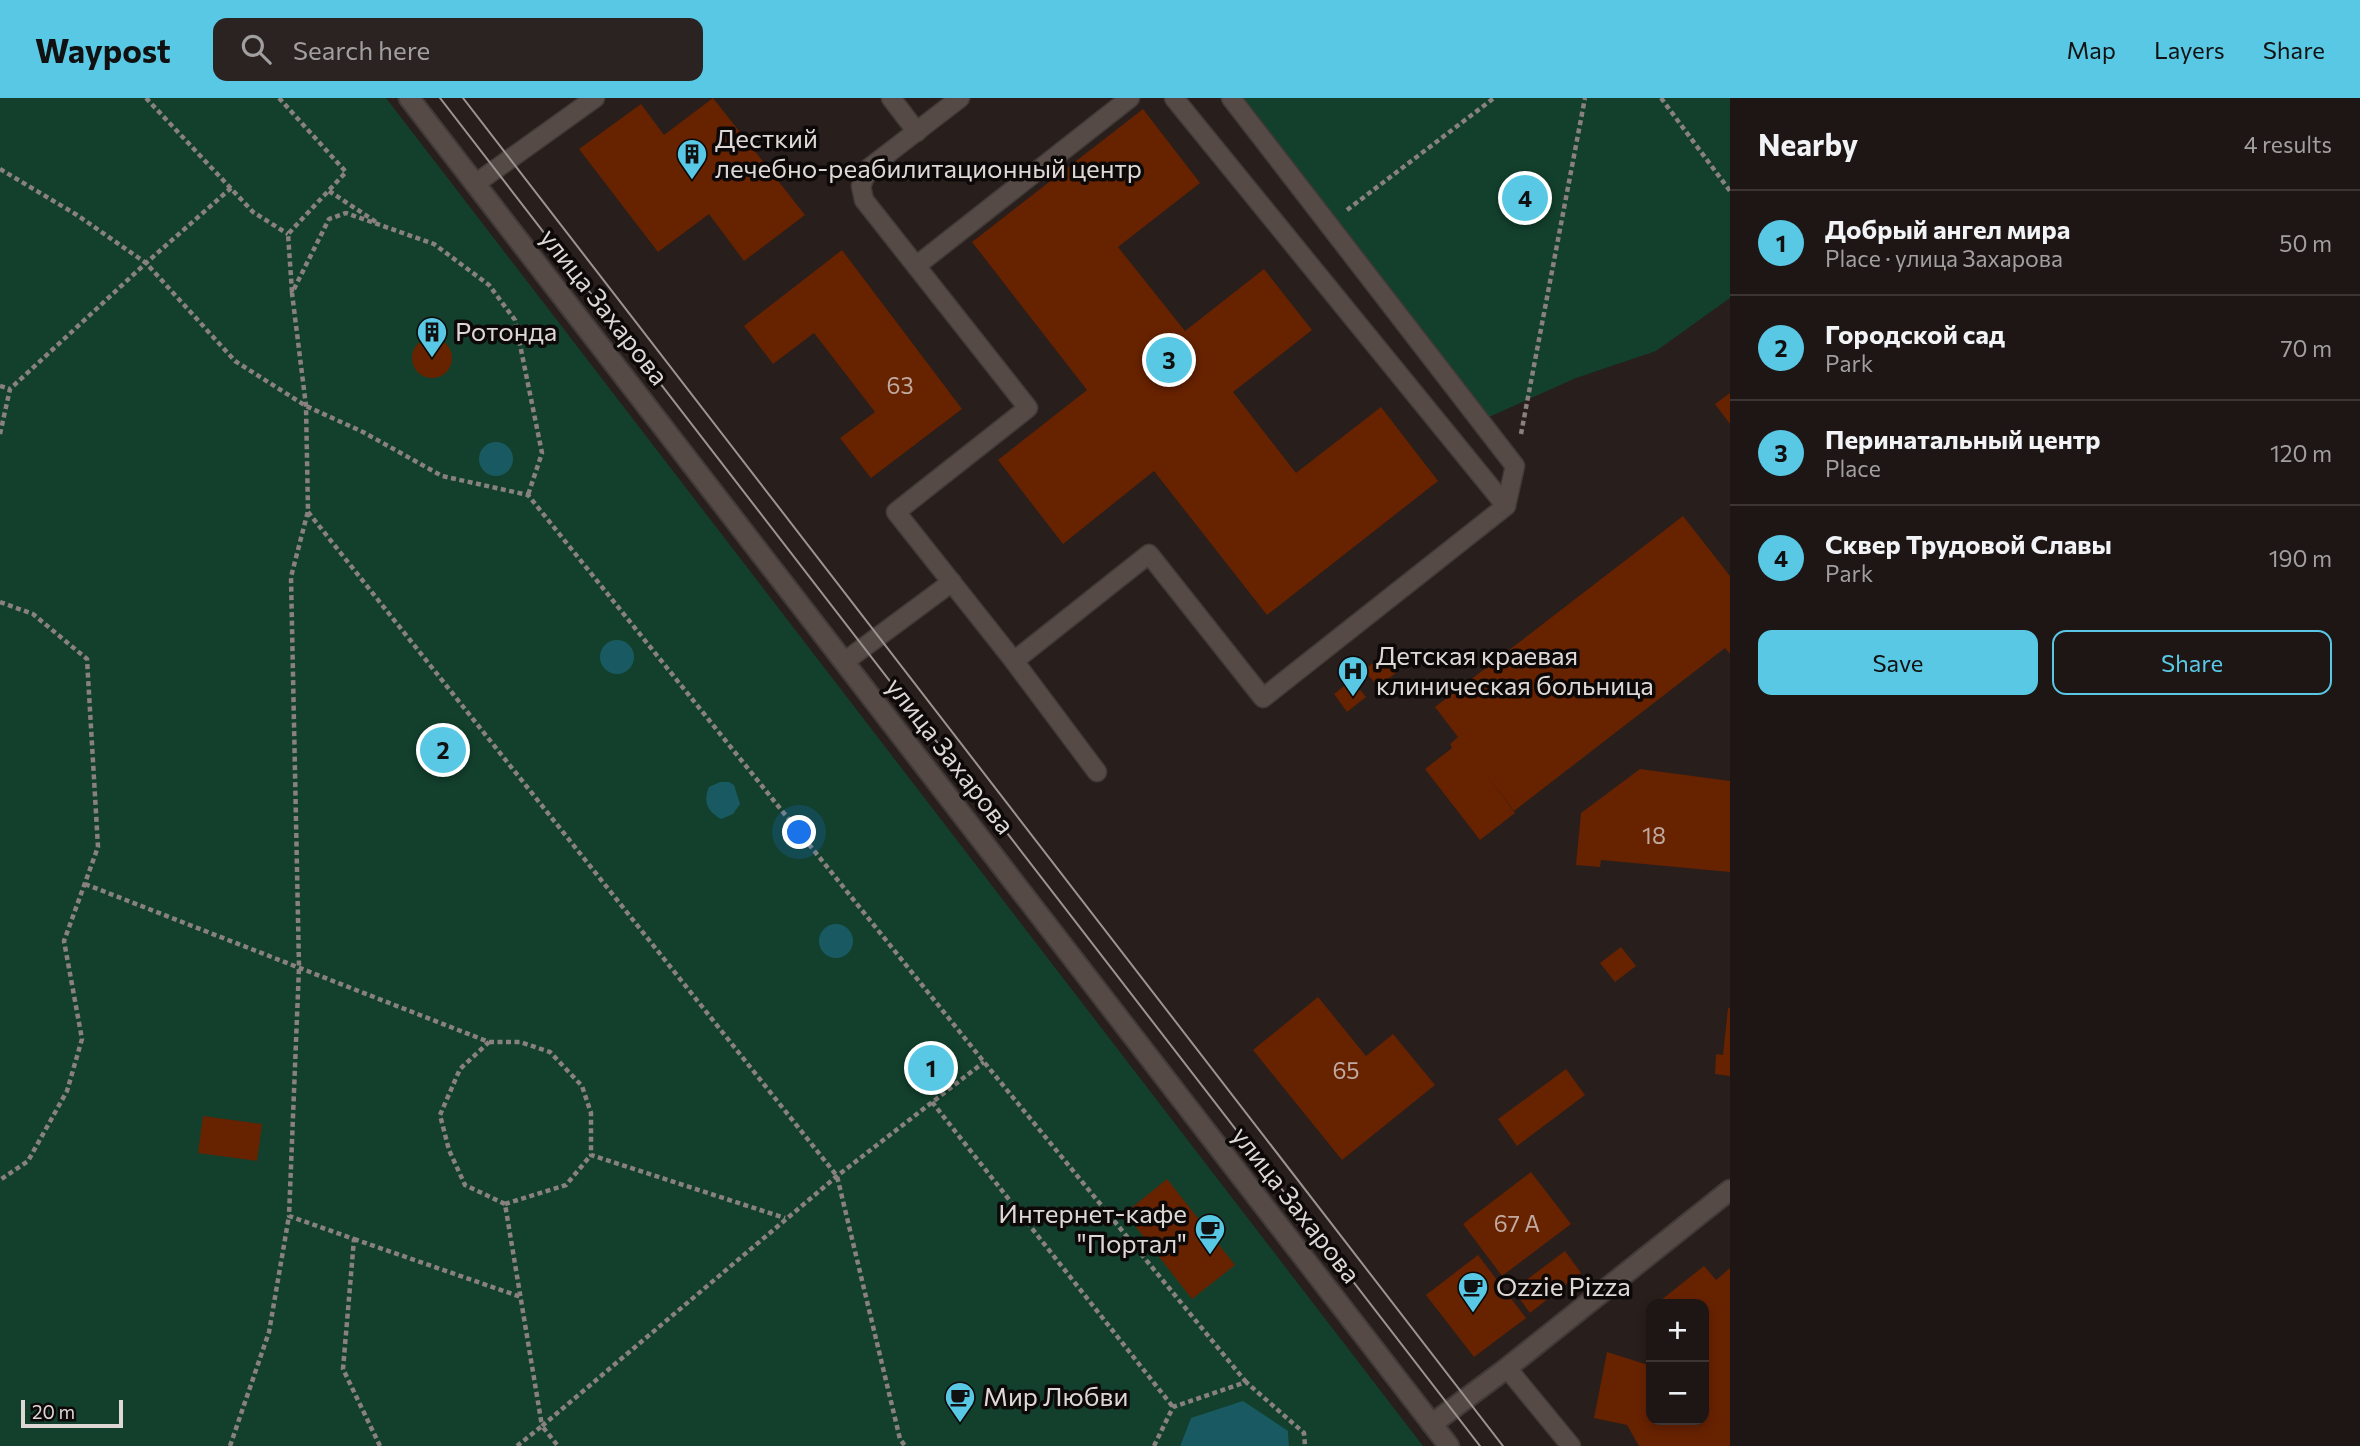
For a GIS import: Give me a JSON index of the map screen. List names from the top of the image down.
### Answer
{
  "streets": {
    "street": ["улица Захарова"]
  },
  "places": {
    "building": ["Десткий лечебно-реабилитационный центр", "Ротонда"],
    "hospital": ["Детская краевая клиническая больница"],
    "cafe": ["Интернет-кафе \"Портал\"", "Ozzie Pizza", "Мир Любви"]
  },
  "house_numbers": [
    "63",
    "18",
    "65",
    "67 А"
  ],
  "scale_bar": "20 m",
  "page": {
    "header": "Waypost",
    "search": "Search here",
    "nav": ["Map", "Layers", "Share"],
    "heading": ["Nearby", "4 results"],
    "pins": [
      "4",
      "3",
      "2",
      "1"
    ],
    "list": [
      {
        "mark": "1",
        "name": "Добрый ангел мира",
        "note": "Place · улица Захарова",
        "value": "50 m"
      },
      {
        "mark": "2",
        "name": "Городской сад",
        "note": "Park",
        "value": "70 m"
      },
      {
        "mark": "3",
        "name": "Перинатальный центр",
        "note": "Place",
        "value": "120 m"
      },
      {
        "mark": "4",
        "name": "Сквер Трудовой Славы",
        "note": "Park",
        "value": "190 m"
      }
    ],
    "buttons": ["Save", "Share"],
    "map_buttons": ["+", "−"],
    "scale": "20 m"
  }
}
